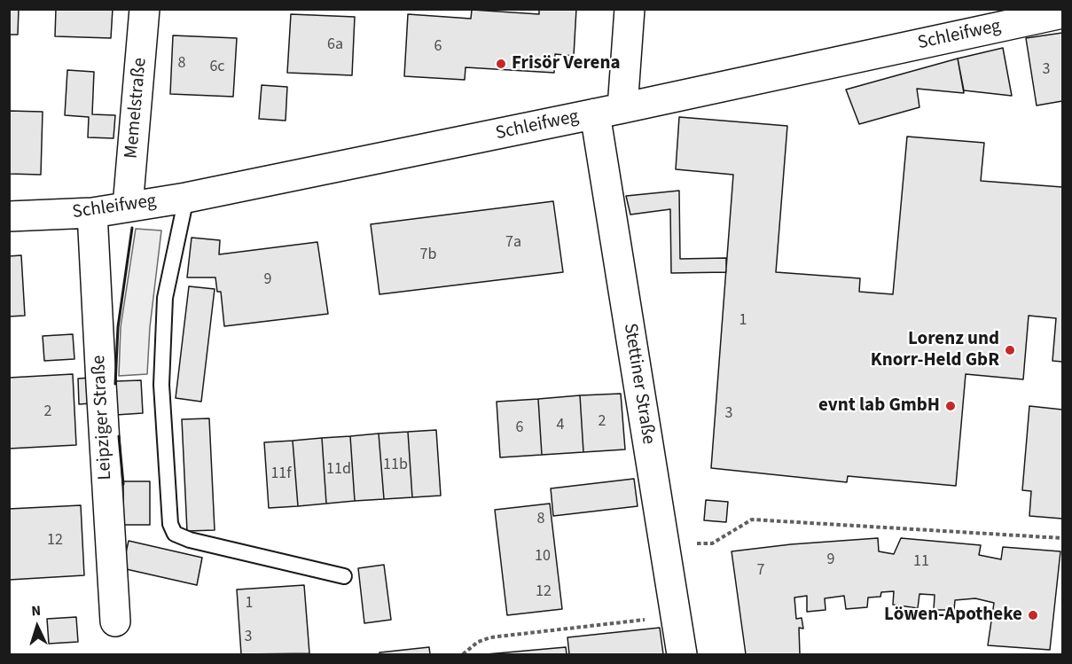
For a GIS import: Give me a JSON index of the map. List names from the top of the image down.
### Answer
{
  "streets": {
    "street": [
      "Schleifweg",
      "Memelstraße",
      "Stettiner Straße",
      "Leipziger Straße"
    ]
  },
  "crossings": [
    ["Schleifweg", "Memelstraße"],
    ["Schleifweg", "Stettiner Straße"],
    ["Schleifweg", "Leipziger Straße"]
  ],
  "places": [
    "Frisör Verena",
    "Lorenz und Knorr-Held GbR",
    "evnt lab GmbH",
    "Löwen-Apotheke"
  ],
  "house_numbers": [
    "6a",
    "6",
    "8",
    "6c",
    "3",
    "7a",
    "7b",
    "9",
    "1",
    "2",
    "3",
    "2",
    "4",
    "6",
    "11b",
    "11d",
    "11f",
    "8",
    "12",
    "10",
    "9",
    "11",
    "7",
    "12",
    "1",
    "3"
  ],
  "north": "top"
}
